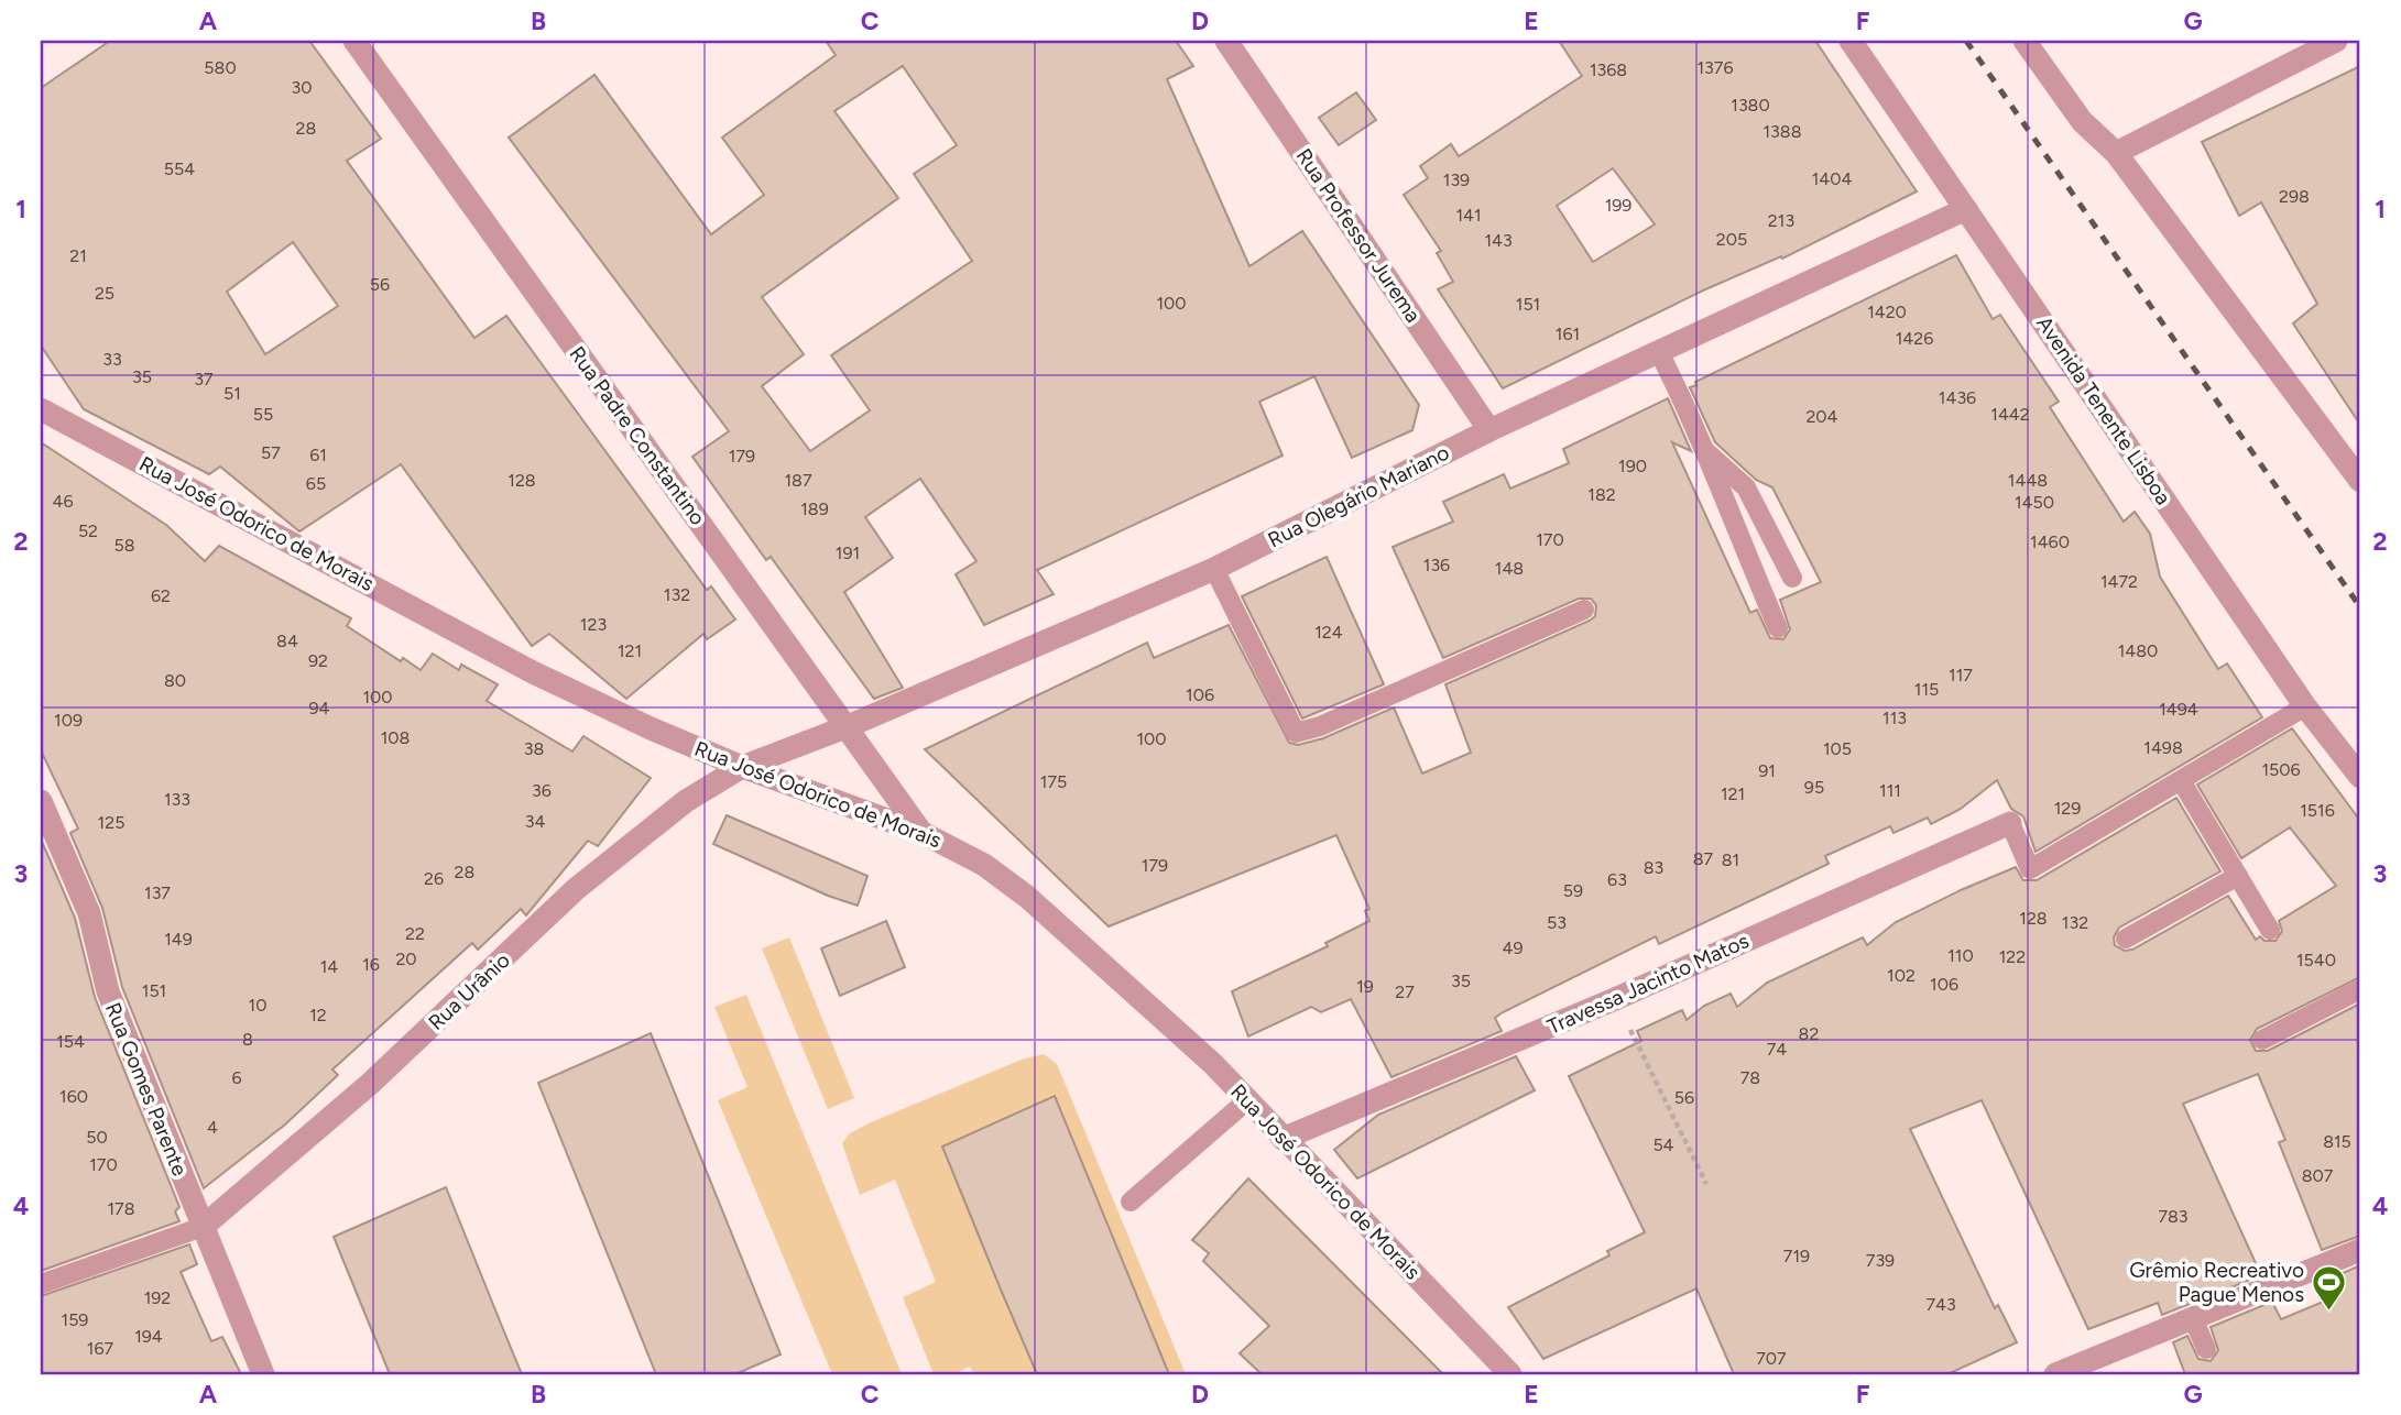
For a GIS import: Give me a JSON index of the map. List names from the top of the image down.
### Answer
{
  "streets": {
    "street": [
      "Rua Professor Jurema",
      "Avenida Tenente Lisboa",
      "Rua Padre Constantino",
      "Rua Olegário Mariano",
      "Rua José Odorico de Morais",
      "Travessa Jacinto Matos",
      "Rua Urânio",
      "Rua Gomes Parente"
    ]
  },
  "crossings": [
    ["Rua Professor Jurema", "Rua Olegário Mariano"],
    ["Avenida Tenente Lisboa", "Rua Olegário Mariano"],
    ["Rua Padre Constantino", "Rua Olegário Mariano"],
    ["Rua Padre Constantino", "Rua José Odorico de Morais"],
    ["Rua Olegário Mariano", "Rua José Odorico de Morais"],
    ["Rua Olegário Mariano", "Rua Urânio"],
    ["Rua José Odorico de Morais", "Travessa Jacinto Matos"],
    ["Rua José Odorico de Morais", "Rua Urânio"],
    ["Rua Urânio", "Rua Gomes Parente"]
  ],
  "places": {
    "sports": ["Grêmio Recreativo Pague Menos"]
  },
  "house_numbers": [
    "580",
    "1376",
    "1368",
    "30",
    "1380",
    "28",
    "1388",
    "554",
    "1404",
    "139",
    "298",
    "199",
    "141",
    "213",
    "205",
    "143",
    "21",
    "56",
    "25",
    "100",
    "151",
    "1420",
    "161",
    "1426",
    "33",
    "35",
    "37",
    "51",
    "1436",
    "55",
    "1442",
    "204",
    "57",
    "61",
    "179",
    "190",
    "128",
    "187",
    "1448",
    "65",
    "182",
    "46",
    "1450",
    "189",
    "52",
    "170",
    "1460",
    "58",
    "191",
    "136",
    "148",
    "1472",
    "132",
    "62",
    "123",
    "124",
    "84",
    "121",
    "1480",
    "92",
    "117",
    "80",
    "115",
    "106",
    "100",
    "94",
    "1494",
    "113",
    "109",
    "108",
    "100",
    "1498",
    "38",
    "105",
    "1506",
    "91",
    "175",
    "95",
    "36",
    "111",
    "121",
    "133",
    "129",
    "1516",
    "34",
    "125",
    "87",
    "81",
    "179",
    "83",
    "28",
    "26",
    "63",
    "59",
    "137",
    "128",
    "53",
    "132",
    "22",
    "149",
    "49",
    "110",
    "122",
    "20",
    "1540",
    "16",
    "14",
    "102",
    "35",
    "106",
    "19",
    "151",
    "27",
    "10",
    "12",
    "82",
    "8",
    "154",
    "74",
    "6",
    "78",
    "160",
    "56",
    "4",
    "50",
    "815",
    "54",
    "170",
    "807",
    "178",
    "783",
    "719",
    "739",
    "192",
    "743",
    "159",
    "194",
    "167",
    "707"
  ],
  "grid": {
    "columns": [
      "A",
      "B",
      "C",
      "D",
      "E",
      "F",
      "G"
    ],
    "rows": [
      "1",
      "2",
      "3",
      "4"
    ]
  }
}
